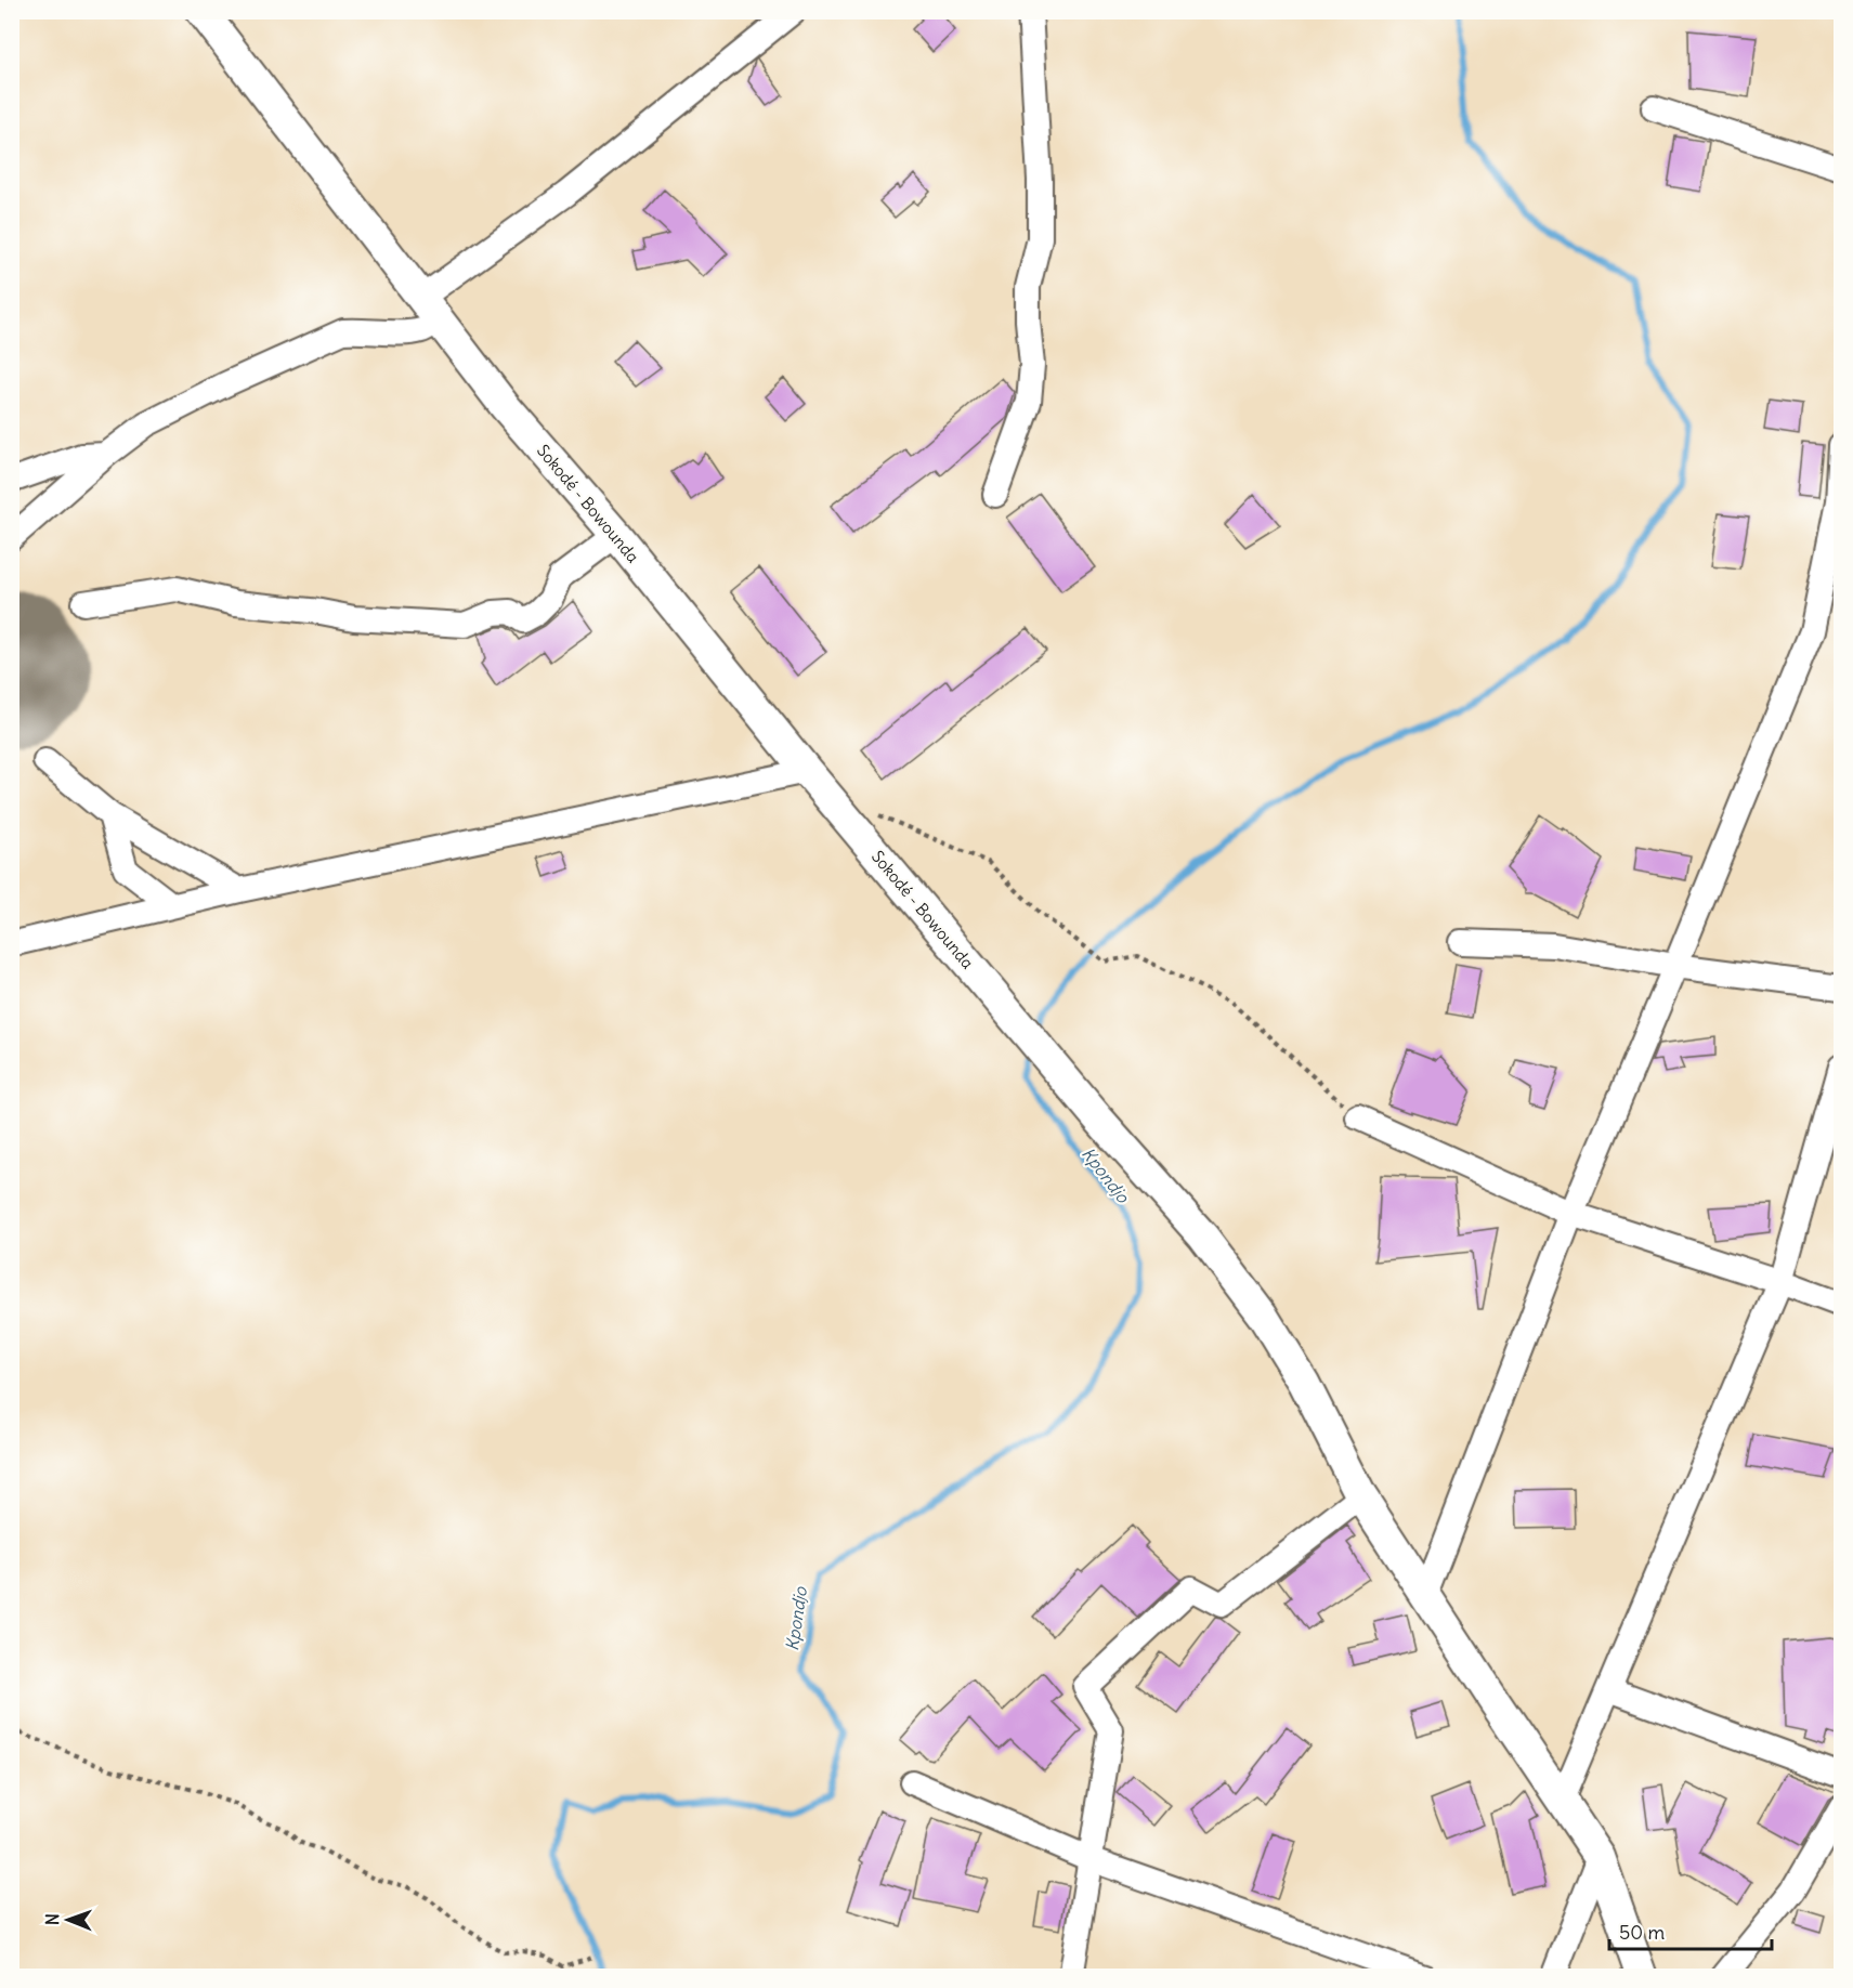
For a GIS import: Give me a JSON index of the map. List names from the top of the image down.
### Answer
{
  "streets": {
    "main road": ["Sokodé - Bowounda"]
  },
  "water": ["Kpondjo"],
  "scale_bar": "50 m",
  "north": "left"
}
